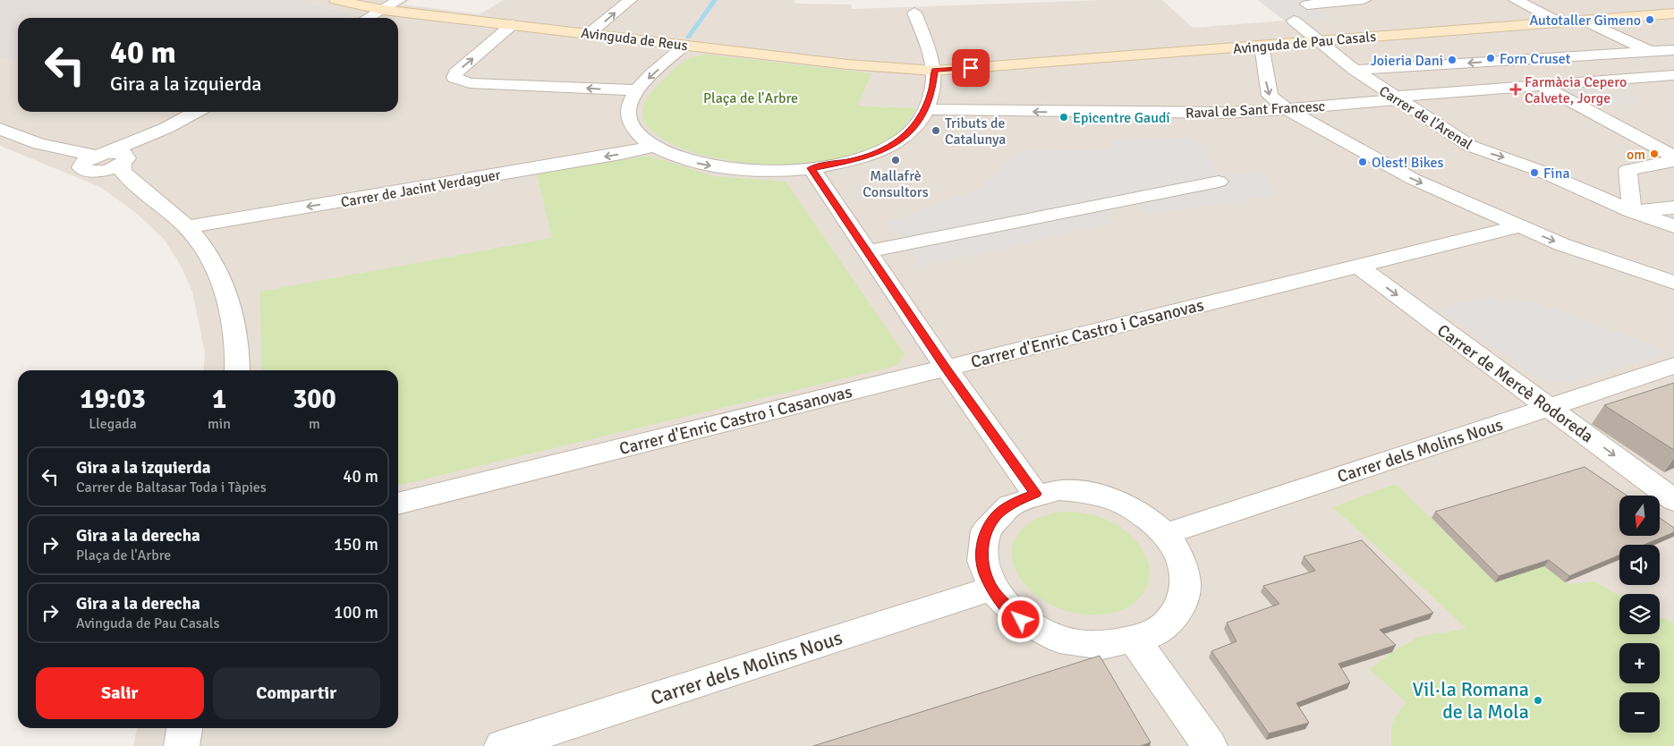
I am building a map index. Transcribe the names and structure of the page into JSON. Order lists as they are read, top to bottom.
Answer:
{
  "streets": {
    "street": [
      "Avinguda de Reus",
      "Avinguda de Pau Casals",
      "Raval de Sant Francesc",
      "Carrer de l'Arenal",
      "Carrer de Jacint Verdaguer",
      "Carrer d'Enric Castro i Casanovas",
      "Carrer de Mercè Rodoreda",
      "Carrer dels Molins Nous"
    ]
  },
  "crossings": [
    ["Avinguda de Reus", "Avinguda de Pau Casals"],
    ["Avinguda de Pau Casals", "Carrer de l'Arenal"],
    ["Raval de Sant Francesc", "Carrer de l'Arenal"],
    ["Carrer d'Enric Castro i Casanovas", "Carrer de Mercè Rodoreda"],
    ["Carrer de Mercè Rodoreda", "Carrer dels Molins Nous"]
  ],
  "one_way": ["Carrer de Jacint Verdaguer"],
  "parks": ["Plaça de l'Arbre"],
  "places": {
    "other": [
      "Autotaller Gimeno",
      "Forn Cruset",
      "Joieria Dani",
      "Epicentre Gaudí",
      "Tributs de Catalunya",
      "om",
      "Mallafrè Consultors",
      "Olest! Bikes",
      "Fina",
      "Vil·la Romana de la Mola"
    ],
    "health": ["Farmàcia Cepero Calvete, Jorge"]
  },
  "north": "bottom",
  "page": {
    "turn": ["40 m", "Gira a la izquierda"],
    "eta": [
      "19:03",
      "Llegada",
      "1",
      "min",
      "300",
      "m"
    ],
    "list": [
      {
        "name": "Gira a la izquierda",
        "note": "Carrer de Baltasar Toda i Tàpies",
        "value": "40 m"
      },
      {
        "name": "Gira a la derecha",
        "note": "Plaça de l'Arbre",
        "value": "150 m"
      },
      {
        "name": "Gira a la derecha",
        "note": "Avinguda de Pau Casals",
        "value": "100 m"
      }
    ],
    "map_buttons": ["+", "−"],
    "buttons": ["Salir", "Compartir"]
  }
}
